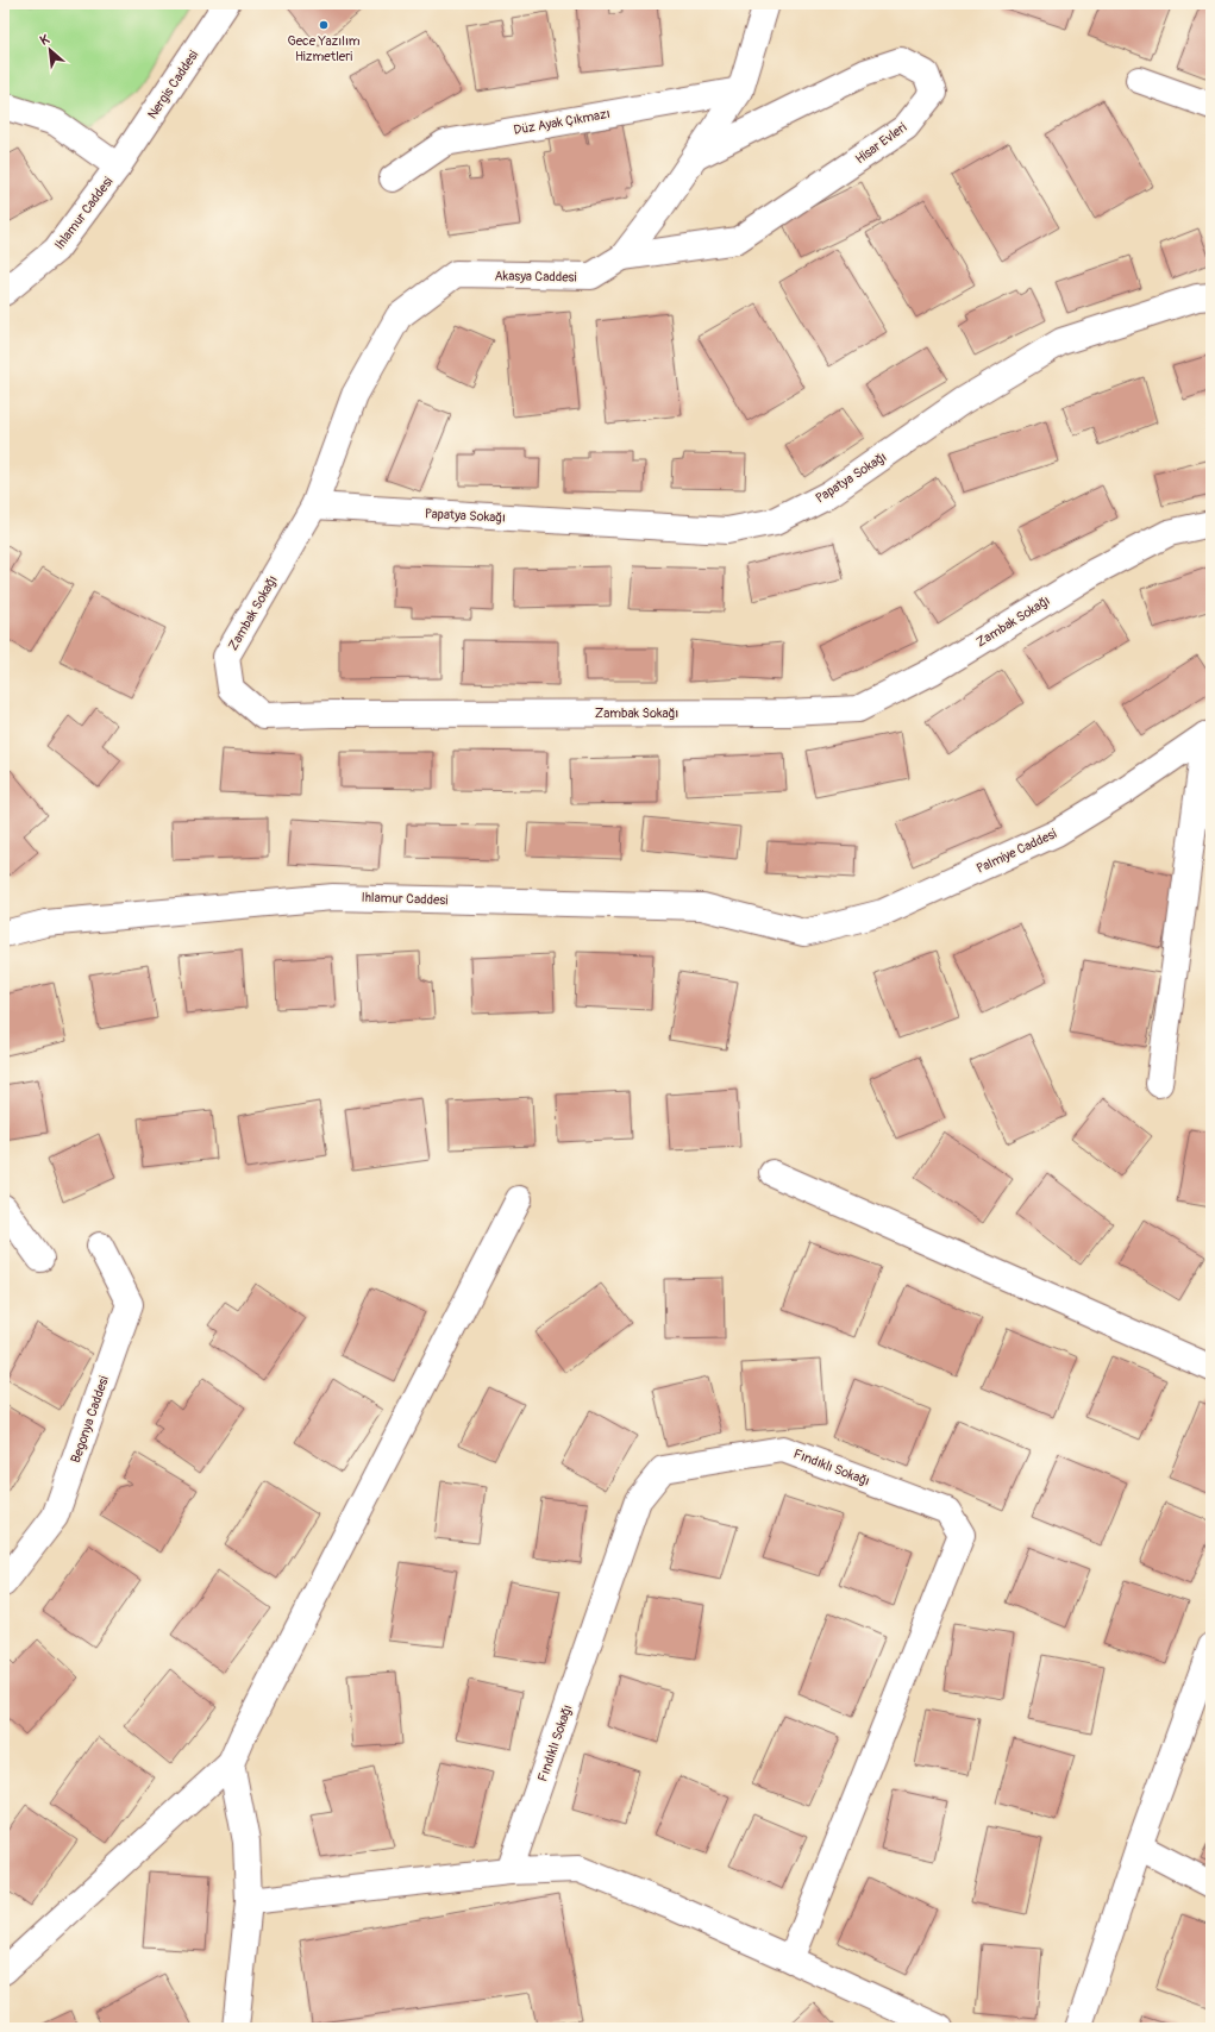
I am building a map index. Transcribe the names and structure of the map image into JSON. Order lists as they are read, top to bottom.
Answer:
{
  "streets": {
    "street": [
      "Nergis Caddesi",
      "Düz Ayak Çıkmazı",
      "Hisar Evleri",
      "Ihlamur Caddesi",
      "Akasya Caddesi",
      "Papatya Sokağı",
      "Zambak Sokağı",
      "Palmiye Caddesi",
      "Begonya Caddesi",
      "Fındıklı Sokağı"
    ]
  },
  "crossings": [
    ["Nergis Caddesi", "Ihlamur Caddesi"],
    ["Düz Ayak Çıkmazı", "Akasya Caddesi"],
    ["Hisar Evleri", "Akasya Caddesi"],
    ["Ihlamur Caddesi", "Palmiye Caddesi"],
    ["Akasya Caddesi", "Papatya Sokağı"],
    ["Akasya Caddesi", "Zambak Sokağı"],
    ["Papatya Sokağı", "Zambak Sokağı"]
  ],
  "places": ["Gece Yazılım Hizmetleri"],
  "north": "top left"
}
